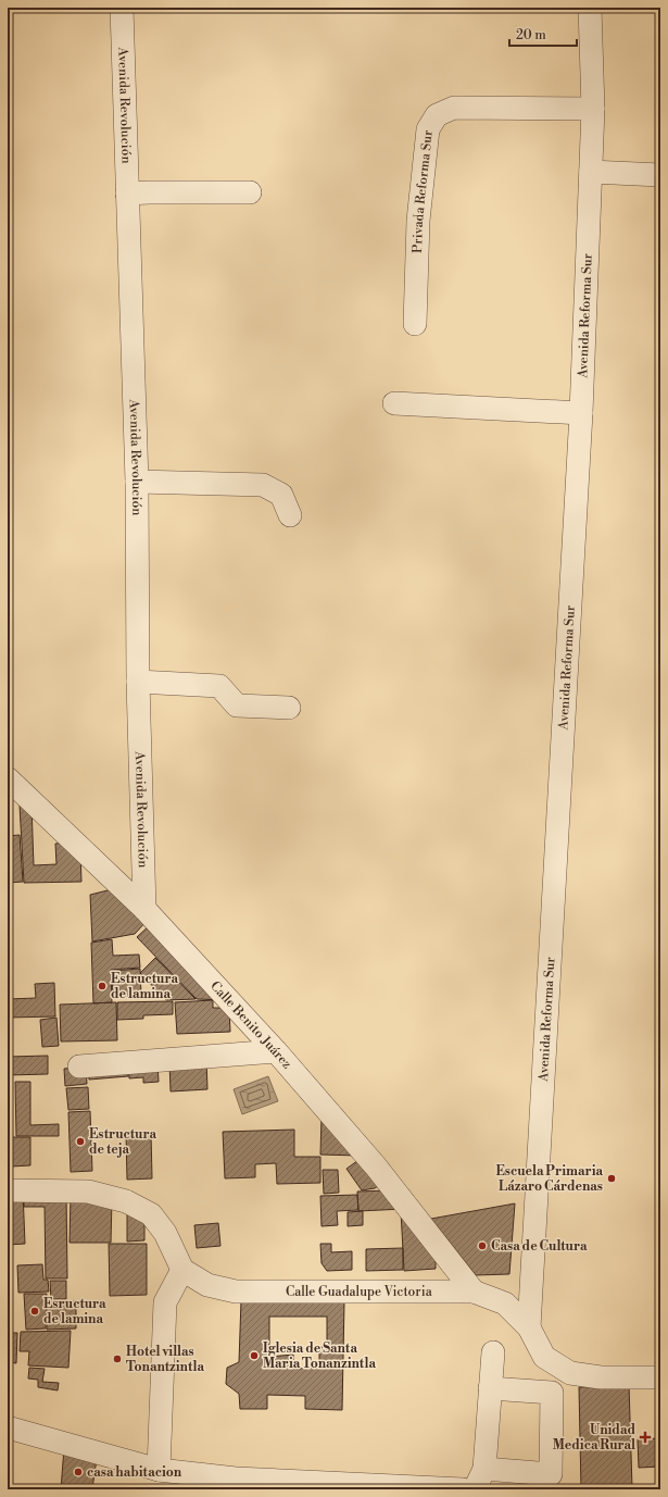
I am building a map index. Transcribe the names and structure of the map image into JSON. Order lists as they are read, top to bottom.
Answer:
{
  "streets": {
    "street": [
      "Avenida Revolución",
      "Privada Reforma Sur",
      "Avenida Reforma Sur",
      "Calle Benito Juárez",
      "Calle Guadalupe Victoria"
    ]
  },
  "crossings": [
    ["Avenida Revolución", "Calle Benito Juárez"],
    ["Privada Reforma Sur", "Avenida Reforma Sur"],
    ["Avenida Reforma Sur", "Calle Guadalupe Victoria"],
    ["Calle Benito Juárez", "Calle Guadalupe Victoria"]
  ],
  "places": {
    "other": [
      "Estructura de lamina",
      "Estructura de teja",
      "Escuela Primaria Lázaro Cárdenas",
      "Casa de Cultura",
      "Esructura de lamina",
      "Iglesia de Santa Maria Tonanzintla",
      "Hotel villas Tonantzintla",
      "casa habitacion"
    ],
    "health": ["Unidad Medica Rural"]
  },
  "scale_bar": "20 m"
}
